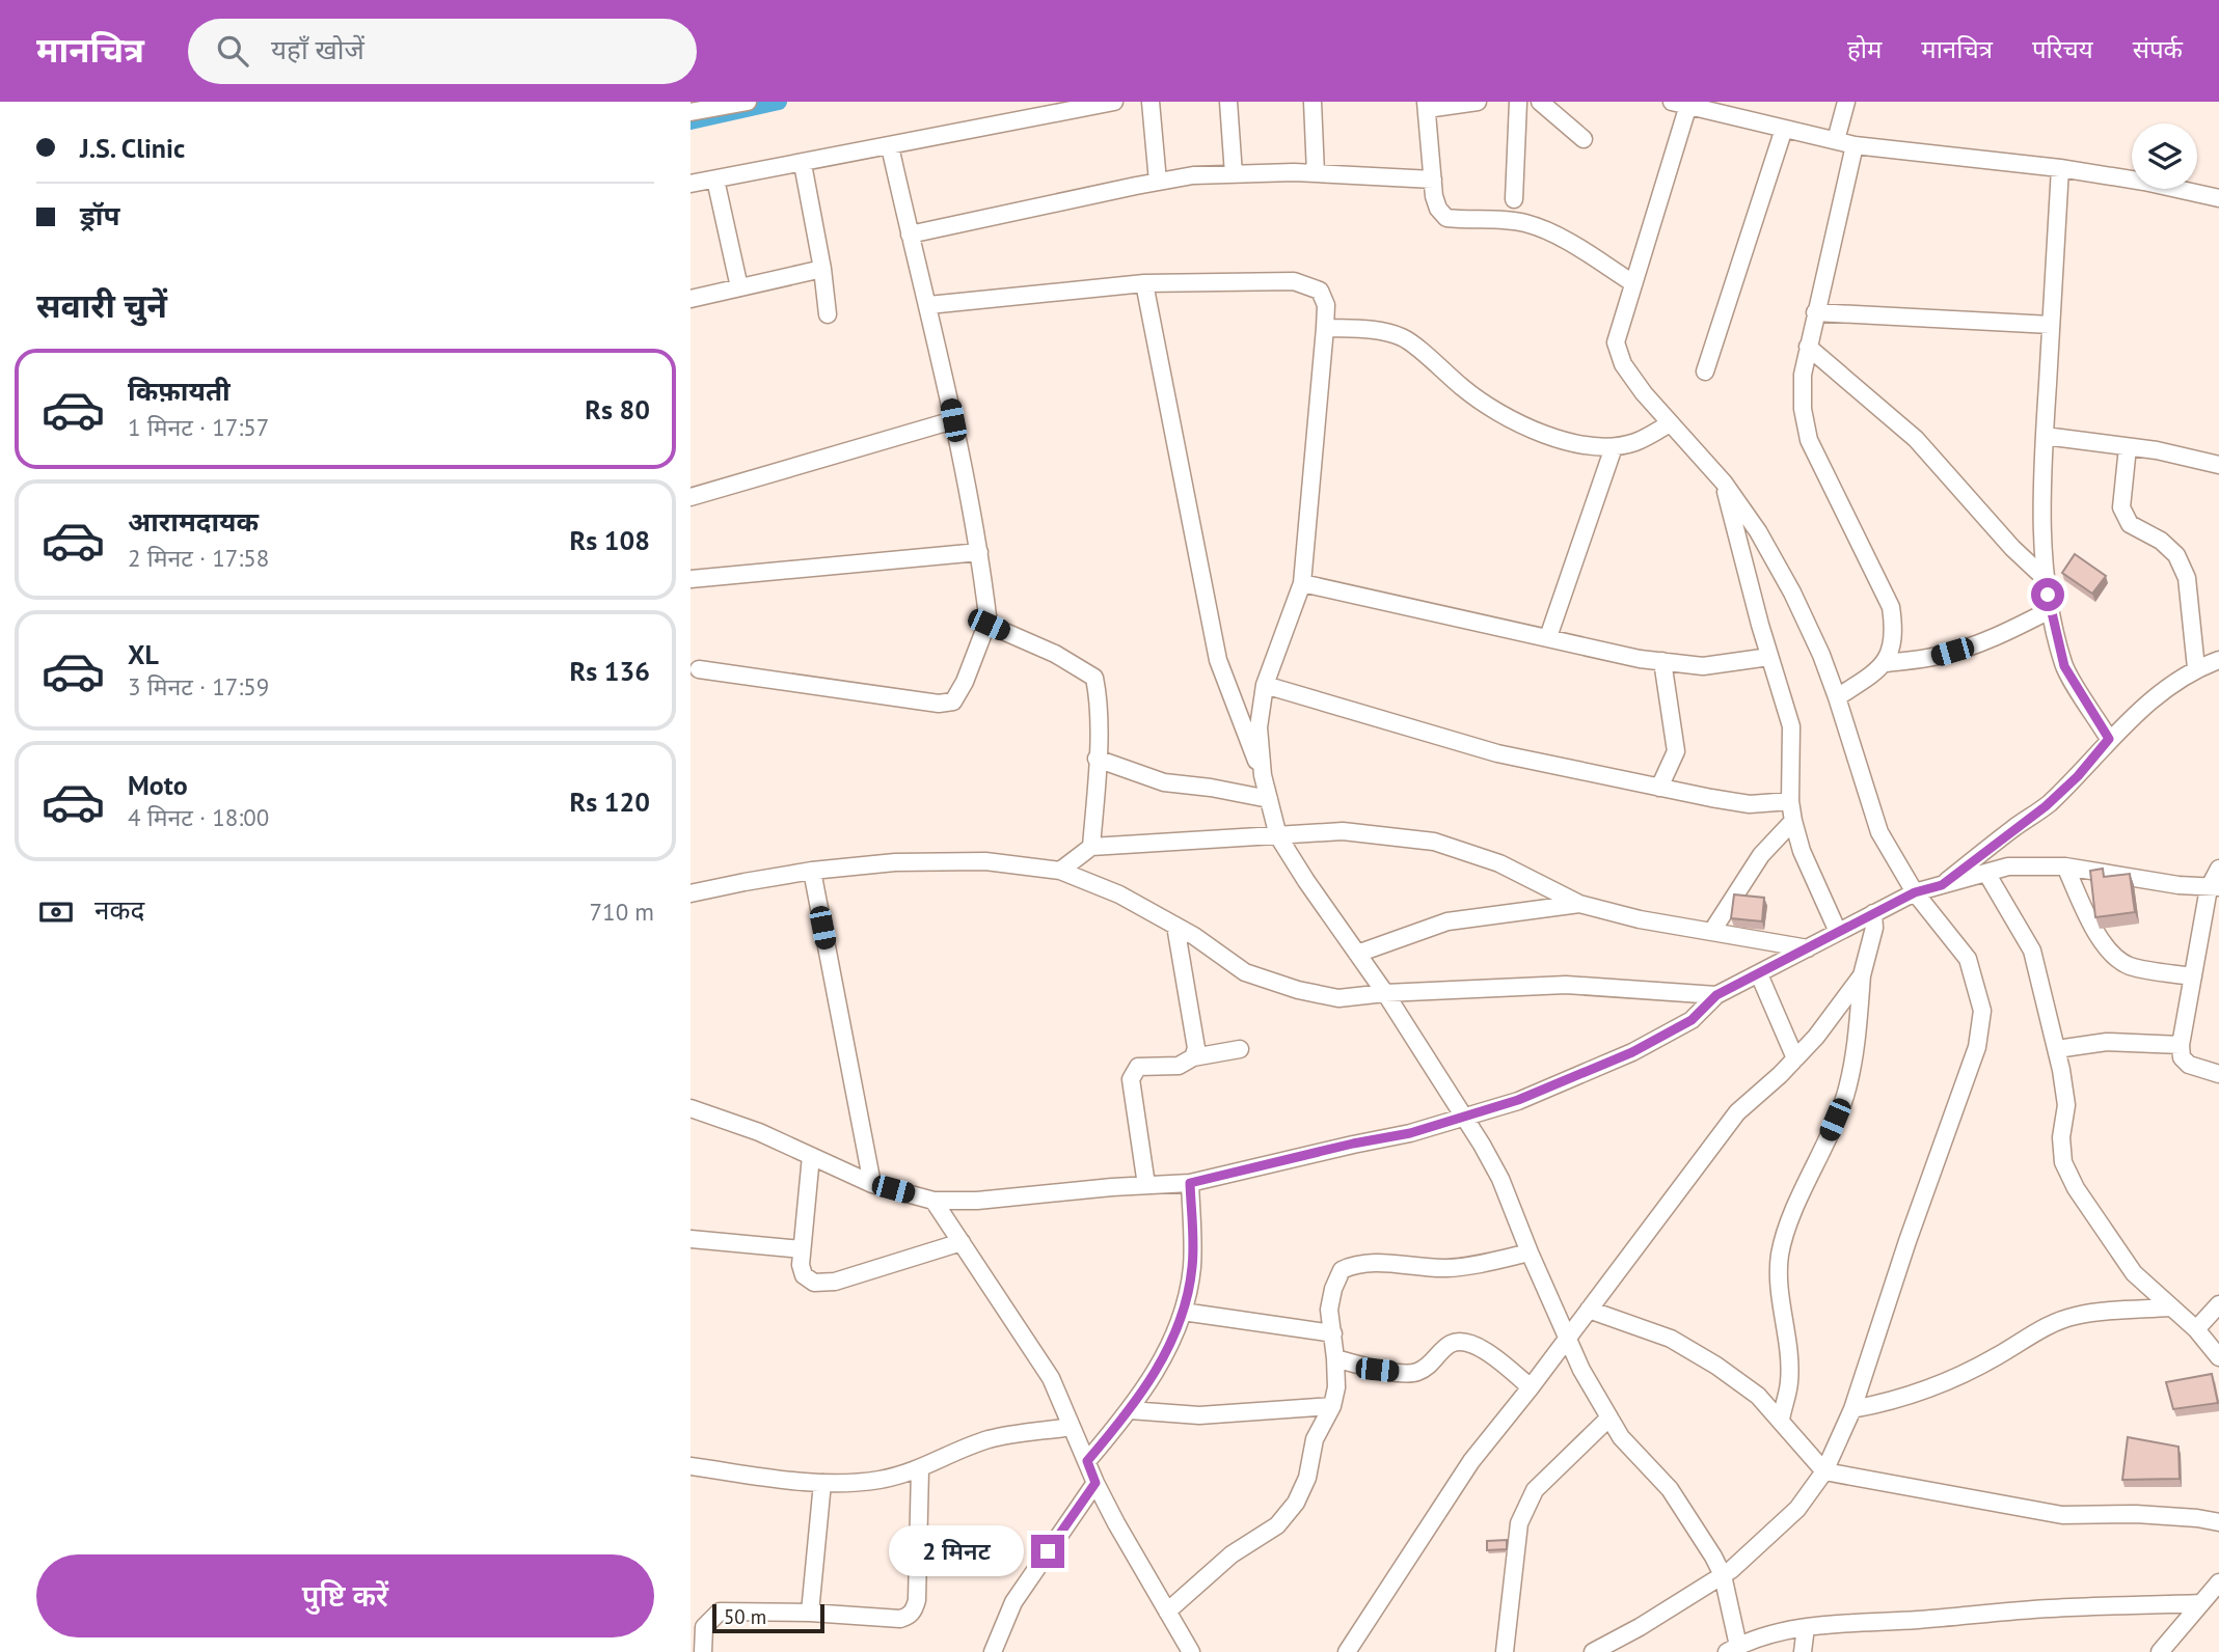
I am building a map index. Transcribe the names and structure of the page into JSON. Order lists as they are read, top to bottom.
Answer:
{
  "scale_bar": "50 m",
  "page": {
    "header": "मानचित्र",
    "search": "यहाँ खोजें",
    "nav": [
      "होम",
      "मानचित्र",
      "परिचय",
      "संपर्क"
    ],
    "banner": ["J.S. Clinic", "ड्रॉप"],
    "heading": "सवारी चुनें",
    "list": [
      {
        "name": "किफ़ायती",
        "note": "1 मिनट · 17:57",
        "value": "Rs 80"
      },
      {
        "name": "आरामदायक",
        "note": "2 मिनट · 17:58",
        "value": "Rs 108"
      },
      {
        "name": "XL",
        "note": "3 मिनट · 17:59",
        "value": "Rs 136"
      },
      {
        "name": "Moto",
        "note": "4 मिनट · 18:00",
        "value": "Rs 120"
      }
    ],
    "pay": ["नकद", "710 m"],
    "bubble": "2 मिनट",
    "buttons": "पुष्टि करें",
    "scale": "50 m"
  }
}
